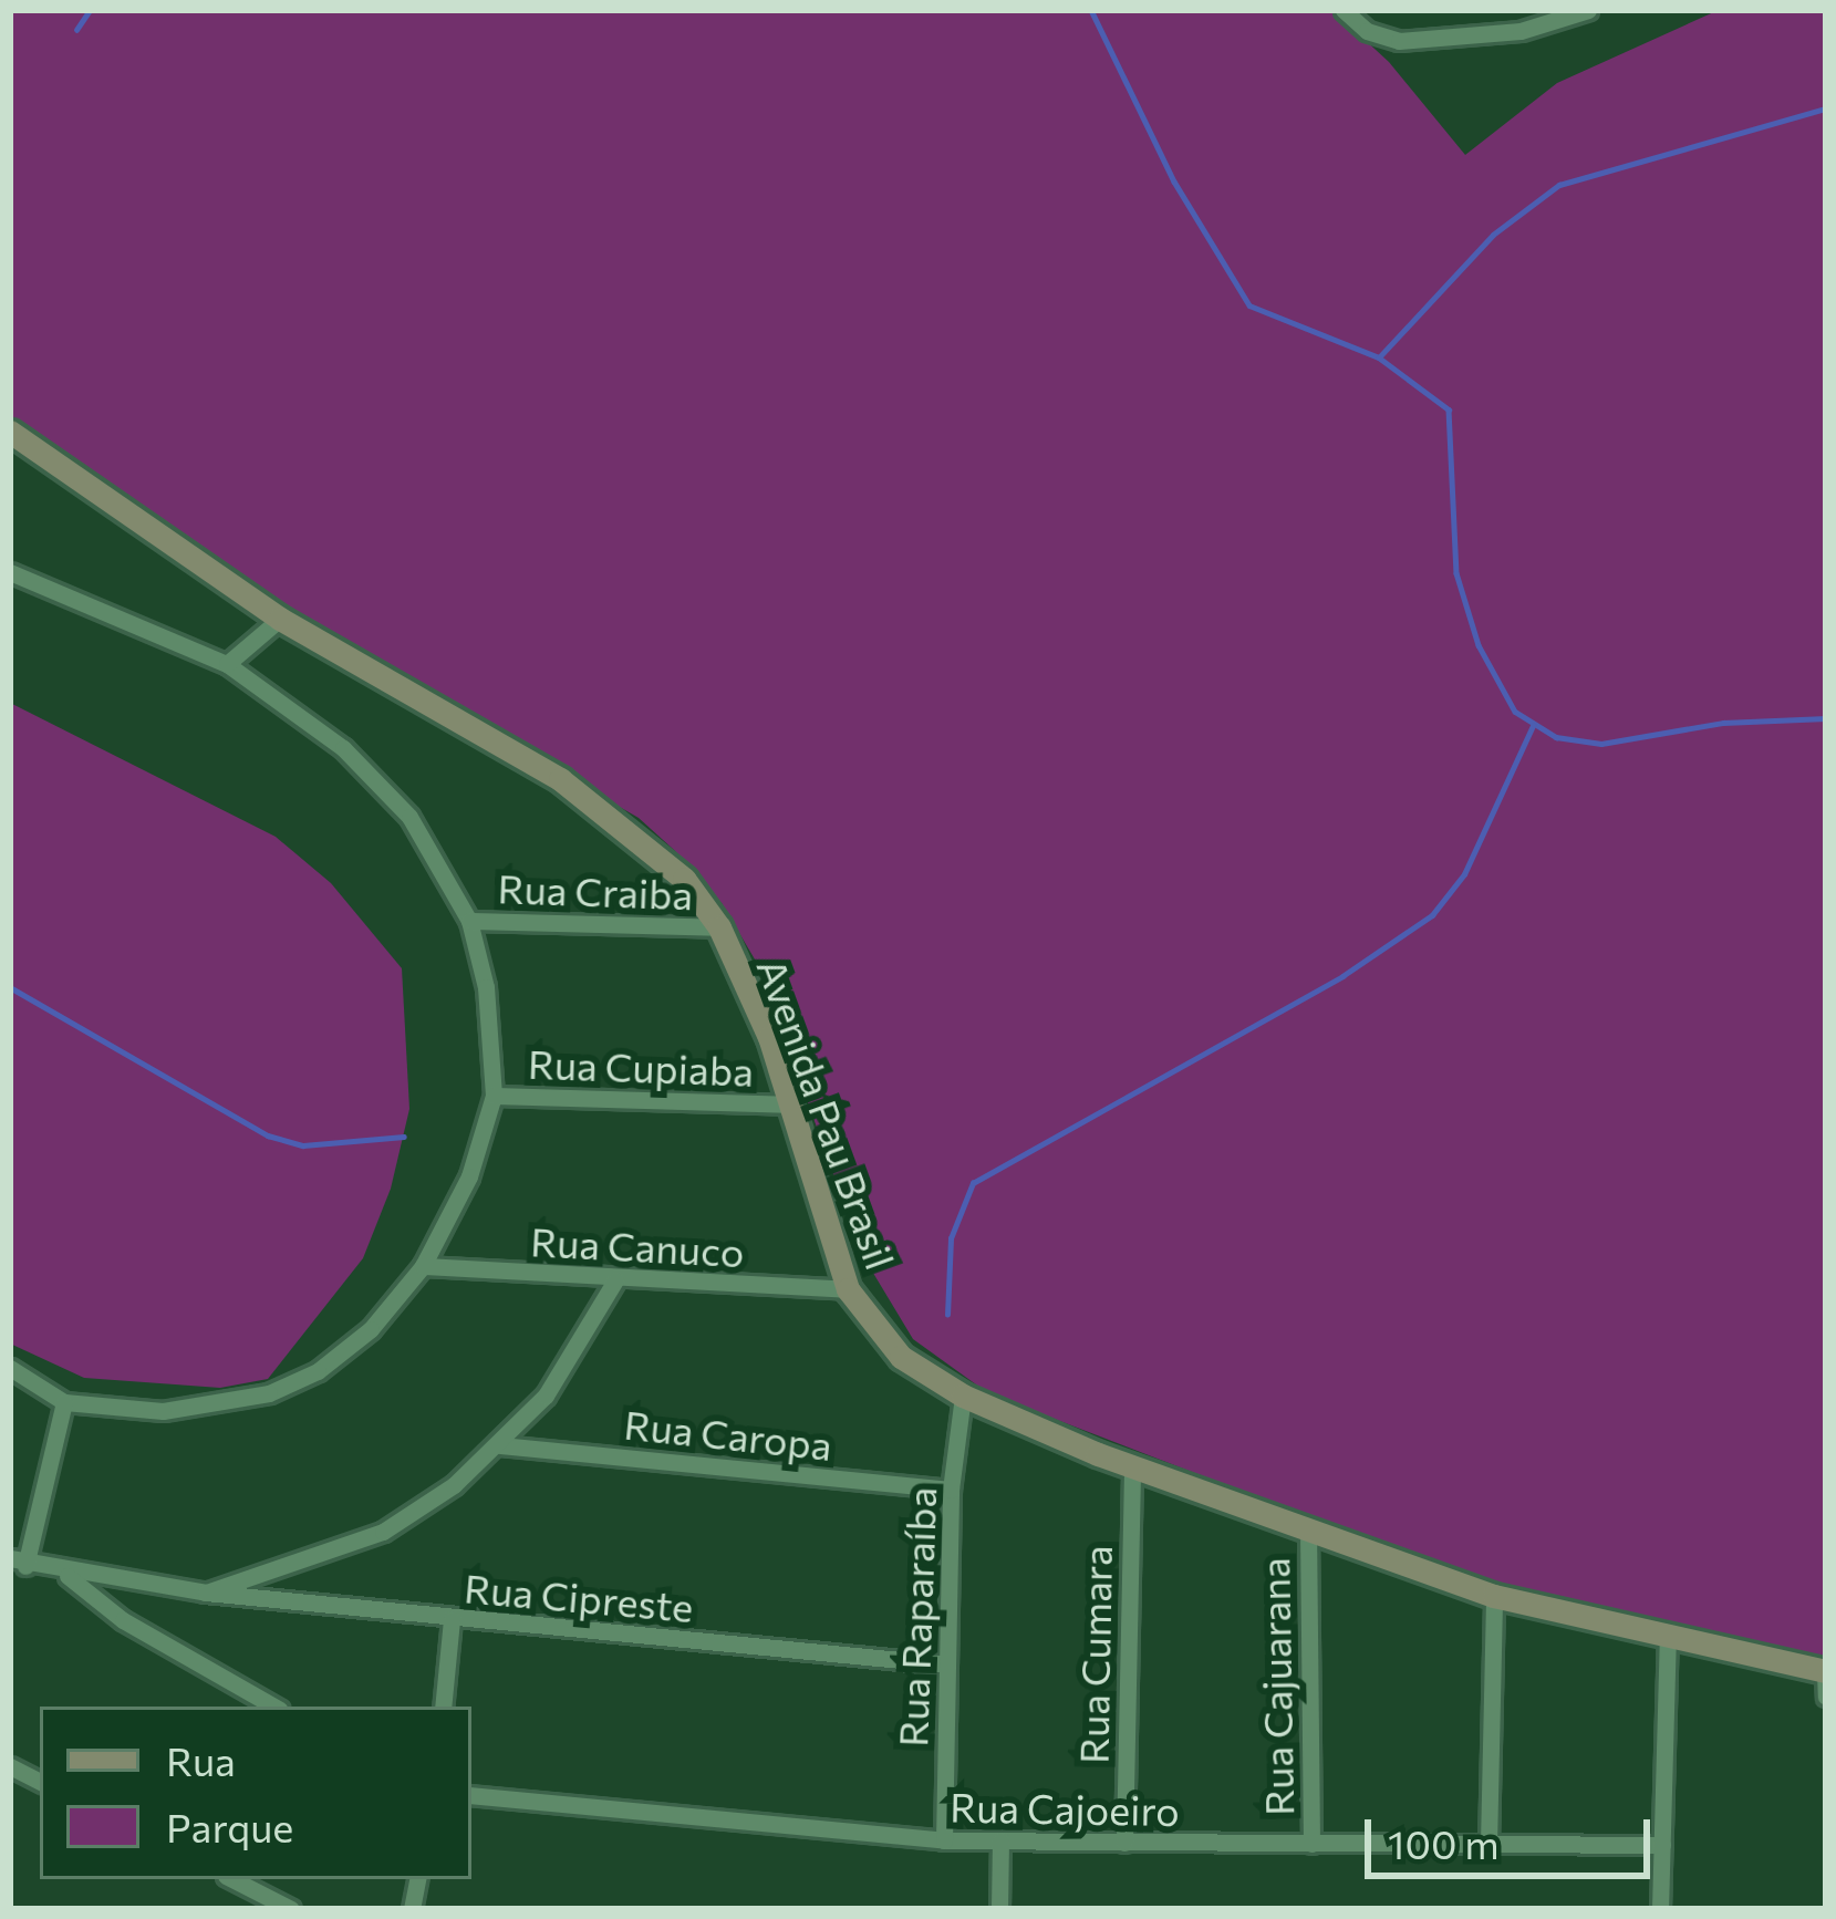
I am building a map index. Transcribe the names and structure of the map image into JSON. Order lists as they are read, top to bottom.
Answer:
{
  "streets": {
    "main road": ["Avenida Pau Brasil"],
    "street": [
      "Rua Craiba",
      "Rua Cupiaba",
      "Rua Canuco",
      "Rua Caropa",
      "Rua Cipreste",
      "Rua Raparaíba",
      "Rua Cumara",
      "Rua Cajuarana",
      "Rua Cajoeiro"
    ]
  },
  "crossings": [
    ["Rua Craiba", "Avenida Pau Brasil"],
    ["Rua Cupiaba", "Avenida Pau Brasil"],
    ["Avenida Pau Brasil", "Rua Canuco"],
    ["Avenida Pau Brasil", "Rua Raparaíba"],
    ["Avenida Pau Brasil", "Rua Cumara"],
    ["Avenida Pau Brasil", "Rua Cajuarana"],
    ["Rua Caropa", "Rua Raparaíba"],
    ["Rua Cipreste", "Rua Raparaíba"],
    ["Rua Raparaíba", "Rua Cajoeiro"],
    ["Rua Cumara", "Rua Cajoeiro"],
    ["Rua Cajuarana", "Rua Cajoeiro"]
  ],
  "legend": ["Rua", "Parque"],
  "scale_bar": "100 m"
}
